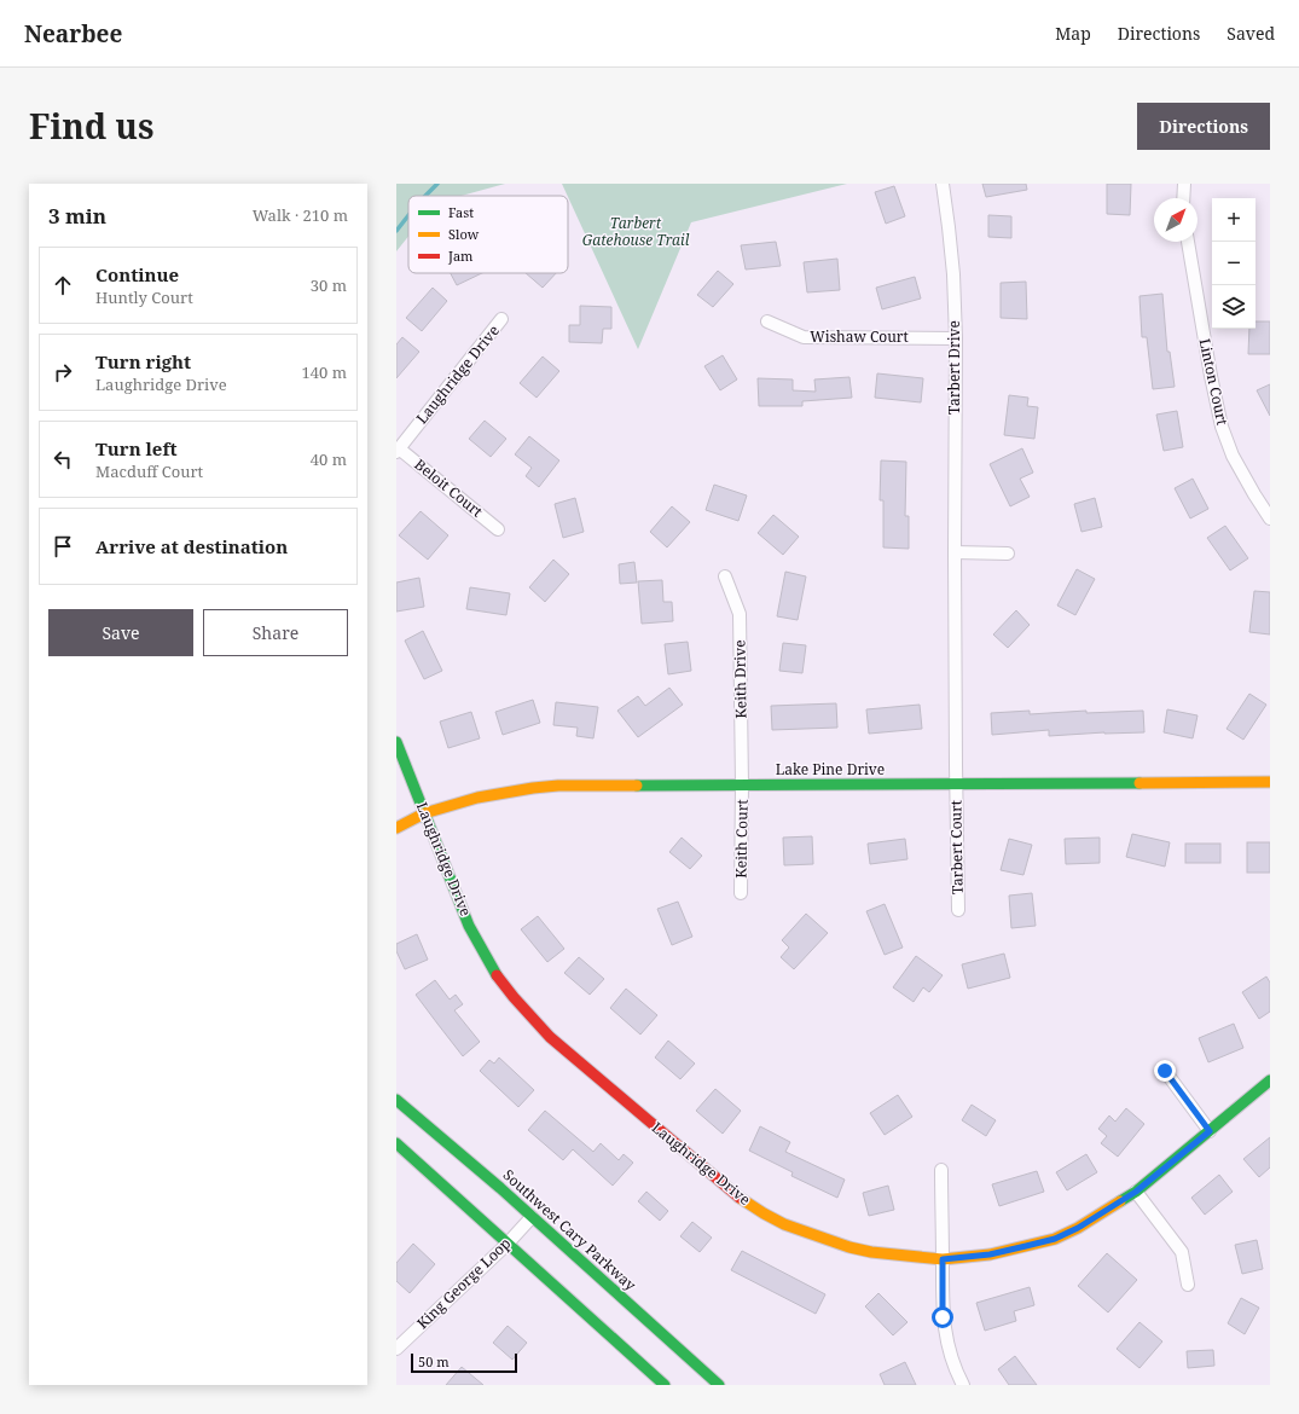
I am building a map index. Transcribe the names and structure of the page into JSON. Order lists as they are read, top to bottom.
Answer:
{
  "streets": {
    "street": [
      "Wishaw Court",
      "Tarbert Drive",
      "Laughridge Drive",
      "Linton Court",
      "Beloit Court",
      "Keith Drive",
      "Lake Pine Drive",
      "Keith Court",
      "Tarbert Court",
      "Southwest Cary Parkway",
      "King George Loop"
    ]
  },
  "crossings": [
    ["Wishaw Court", "Tarbert Drive"],
    ["Tarbert Drive", "Lake Pine Drive"],
    ["Tarbert Drive", "Tarbert Court"],
    ["Laughridge Drive", "Beloit Court"],
    ["Laughridge Drive", "Lake Pine Drive"],
    ["Keith Drive", "Lake Pine Drive"],
    ["Keith Drive", "Keith Court"],
    ["Lake Pine Drive", "Keith Court"],
    ["Lake Pine Drive", "Tarbert Court"],
    ["Southwest Cary Parkway", "King George Loop"]
  ],
  "parks": ["Tarbert Gatehouse Trail"],
  "legend": ["Fast", "Slow", "Jam"],
  "scale_bar": "50 m",
  "north": "top right",
  "page": {
    "header": "Nearbee",
    "nav": ["Map", "Directions", "Saved"],
    "title": "Find us",
    "buttons": [
      "Directions",
      ["Save", "Share"]
    ],
    "heading": ["3 min", "Walk · 210 m"],
    "map_buttons": ["+", "−"],
    "list": [
      ["Continue", "Huntly Court", "30 m"],
      ["Turn right", "Laughridge Drive", "140 m"],
      ["Turn left", "Macduff Court", "40 m"],
      "Arrive at destination"
    ],
    "scale": "50 m"
  }
}
